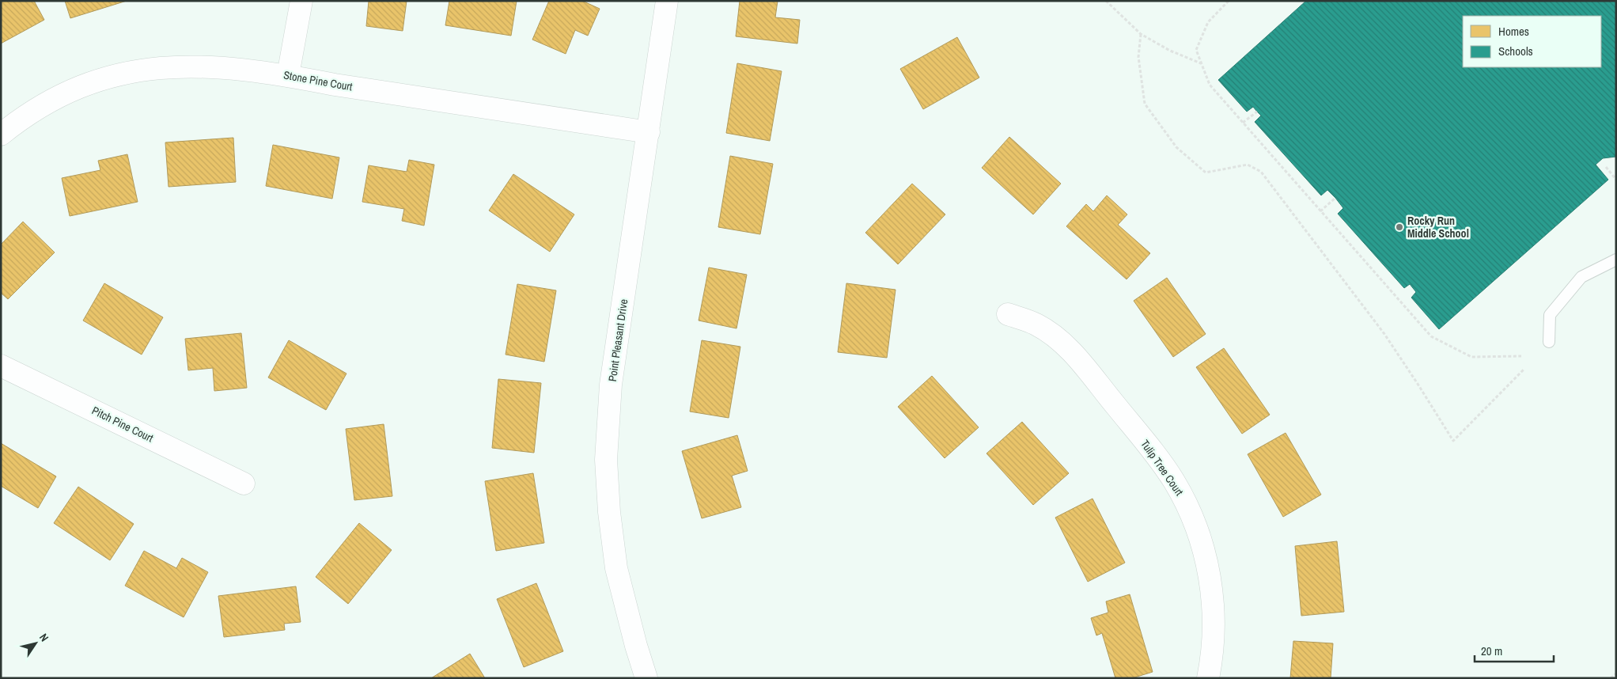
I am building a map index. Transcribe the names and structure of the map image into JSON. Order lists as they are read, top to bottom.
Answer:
{
  "streets": {
    "street": [
      "Stone Pine Court",
      "Point Pleasant Drive",
      "Pitch Pine Court",
      "Tulip Tree Court"
    ]
  },
  "crossings": [
    ["Stone Pine Court", "Point Pleasant Drive"]
  ],
  "places": ["Rocky Run Middle School"],
  "legend": ["Homes", "Schools"],
  "scale_bar": "20 m",
  "north": "top right"
}
